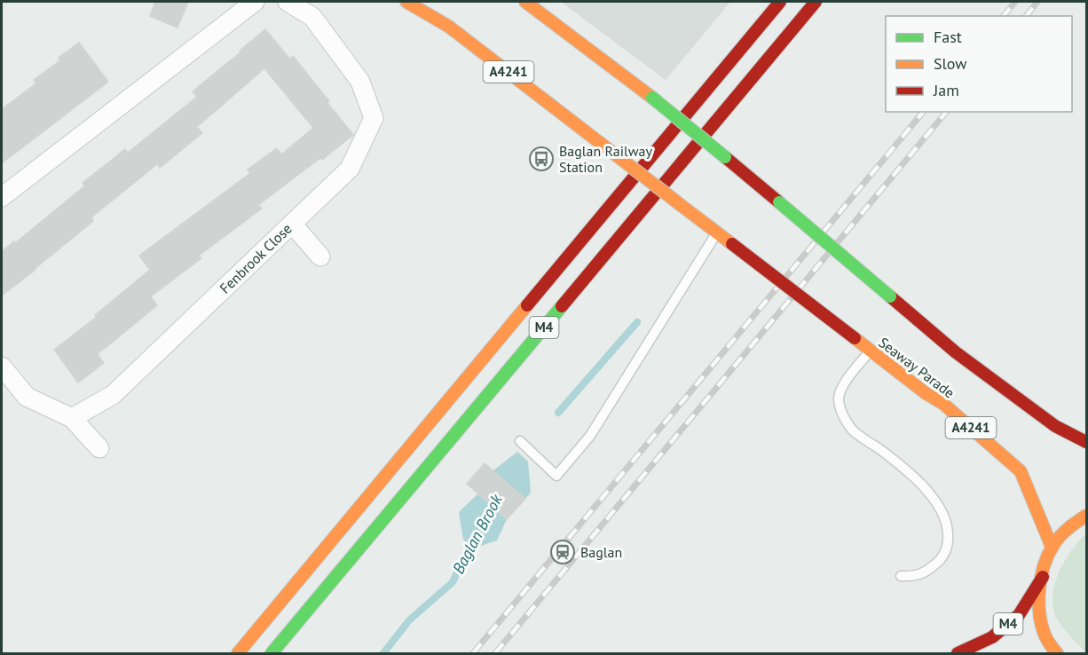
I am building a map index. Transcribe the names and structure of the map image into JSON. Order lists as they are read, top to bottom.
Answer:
{
  "streets": {
    "main road": ["A4241", "M4", "Seaway Parade"],
    "street": ["Fenbrook Close"]
  },
  "crossings": [
    ["A4241", "Seaway Parade"]
  ],
  "water": ["Baglan Brook"],
  "places": {
    "bus stop": ["Baglan Railway Station"],
    "station": ["Baglan"]
  },
  "legend": ["Fast", "Slow", "Jam"]
}
